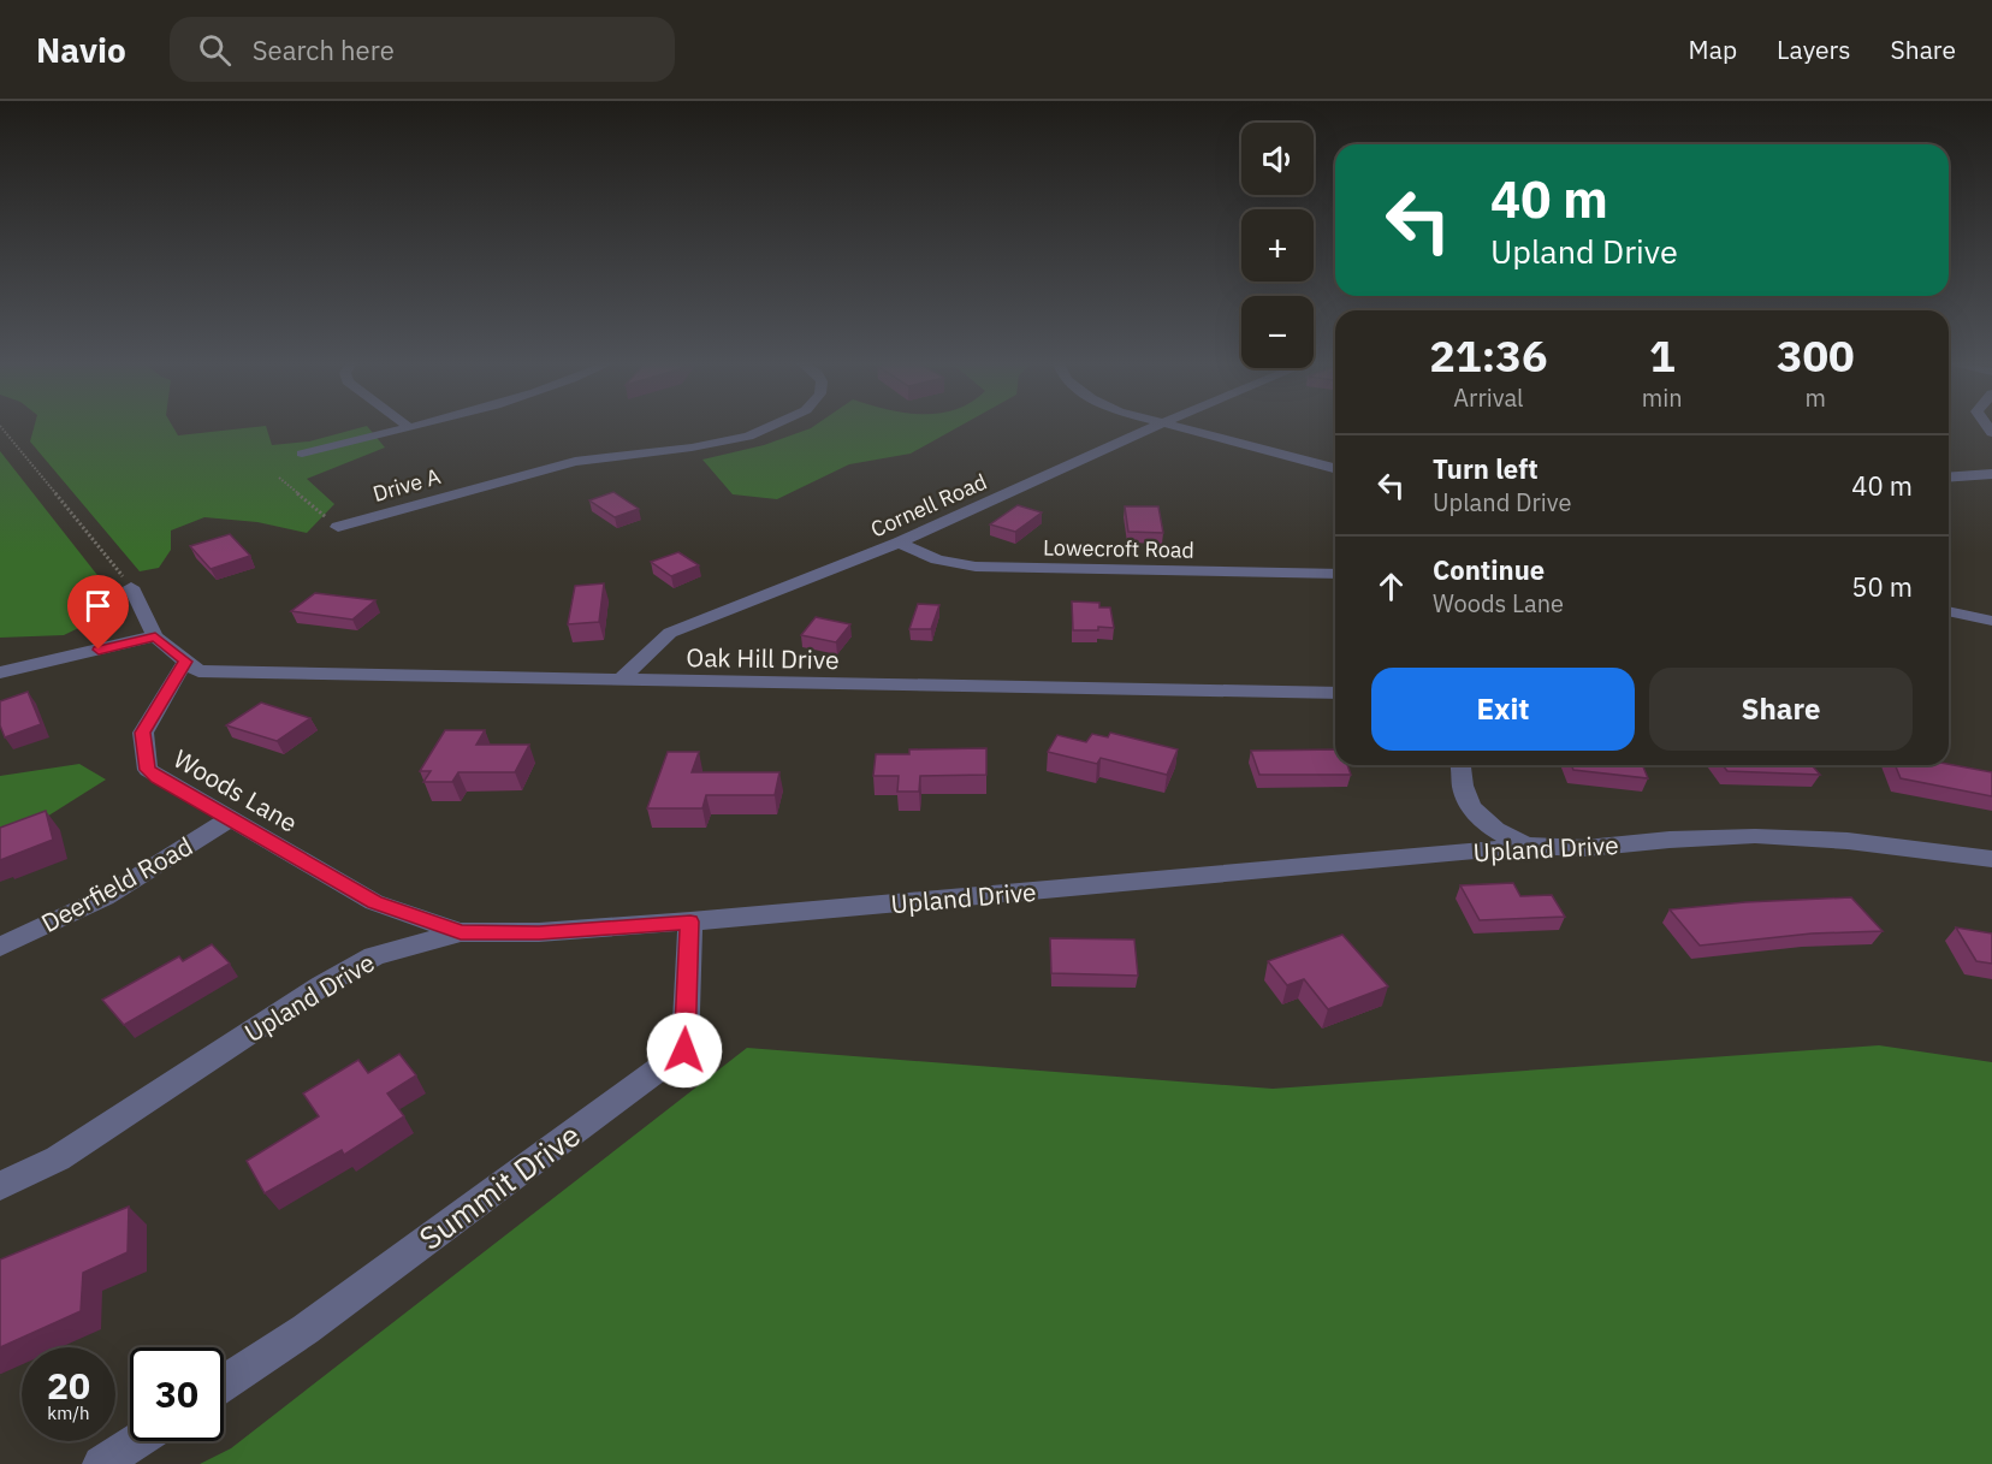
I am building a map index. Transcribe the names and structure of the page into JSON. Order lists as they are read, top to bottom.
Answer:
{
  "streets": {
    "street": [
      "Drive A",
      "Cornell Road",
      "Lowecroft Road",
      "Oak Hill Drive",
      "Woods Lane",
      "Upland Drive",
      "Deerfield Road",
      "Summit Drive"
    ]
  },
  "crossings": [
    ["Cornell Road", "Lowecroft Road"],
    ["Cornell Road", "Oak Hill Drive"],
    ["Oak Hill Drive", "Woods Lane"],
    ["Woods Lane", "Upland Drive"],
    ["Woods Lane", "Deerfield Road"],
    ["Upland Drive", "Summit Drive"]
  ],
  "page": {
    "header": "Navio",
    "search": "Search here",
    "nav": ["Map", "Layers", "Share"],
    "map_buttons": ["+", "−"],
    "turn": ["40 m", "Upland Drive"],
    "eta": [
      "21:36",
      "Arrival",
      "1",
      "min",
      "300",
      "m"
    ],
    "list": [
      {
        "name": "Turn left",
        "note": "Upland Drive",
        "value": "40 m"
      },
      {
        "name": "Continue",
        "note": "Woods Lane",
        "value": "50 m"
      }
    ],
    "buttons": ["Exit", "Share"],
    "speed": "20 km/h",
    "limit": "30"
  }
}
